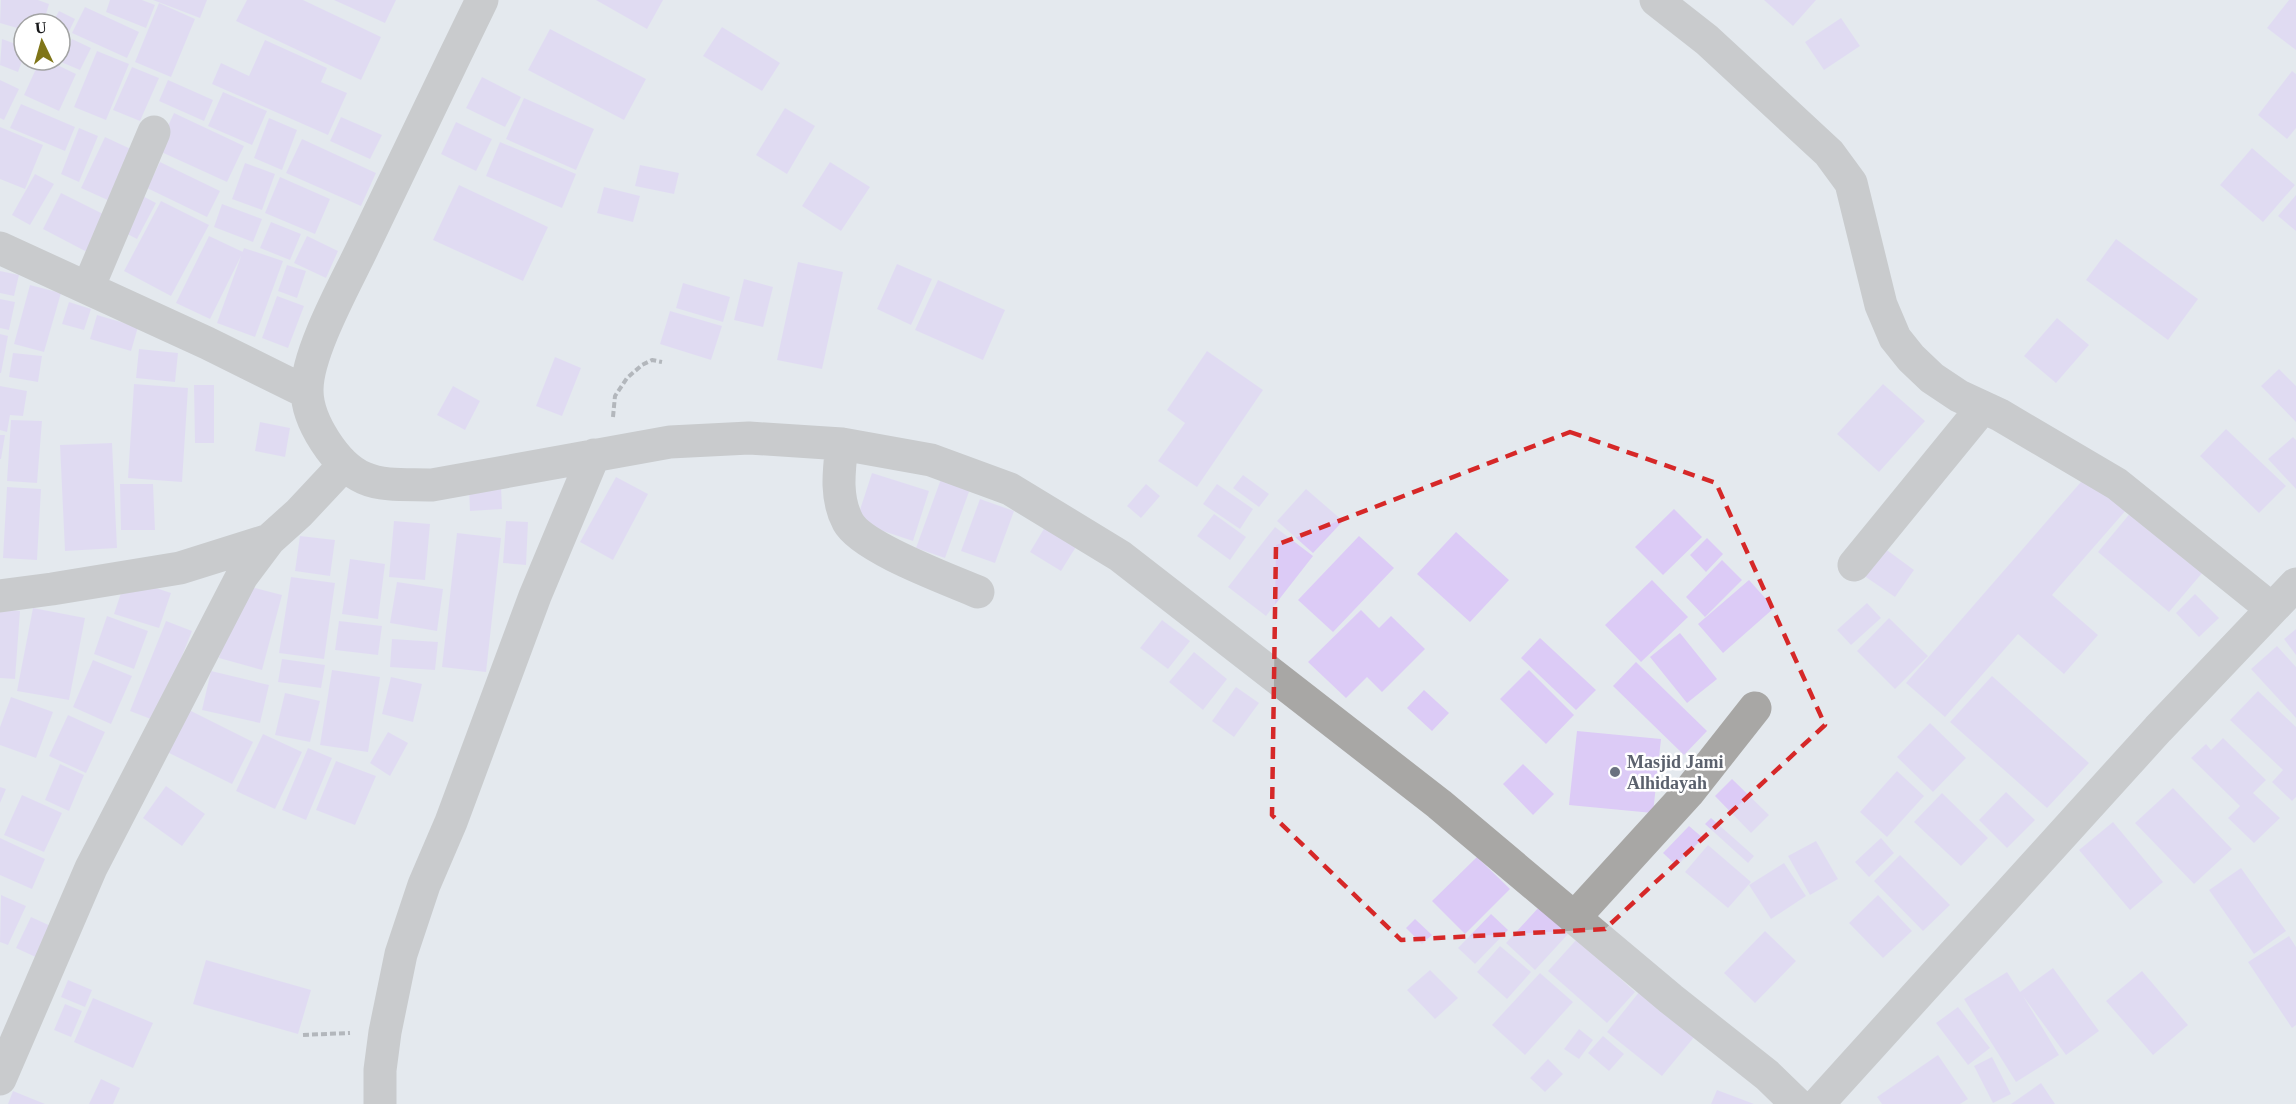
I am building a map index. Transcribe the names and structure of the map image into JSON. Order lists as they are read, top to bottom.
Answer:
{
  "places": ["Masjid Jami Alhidayah"],
  "north": "top"
}
